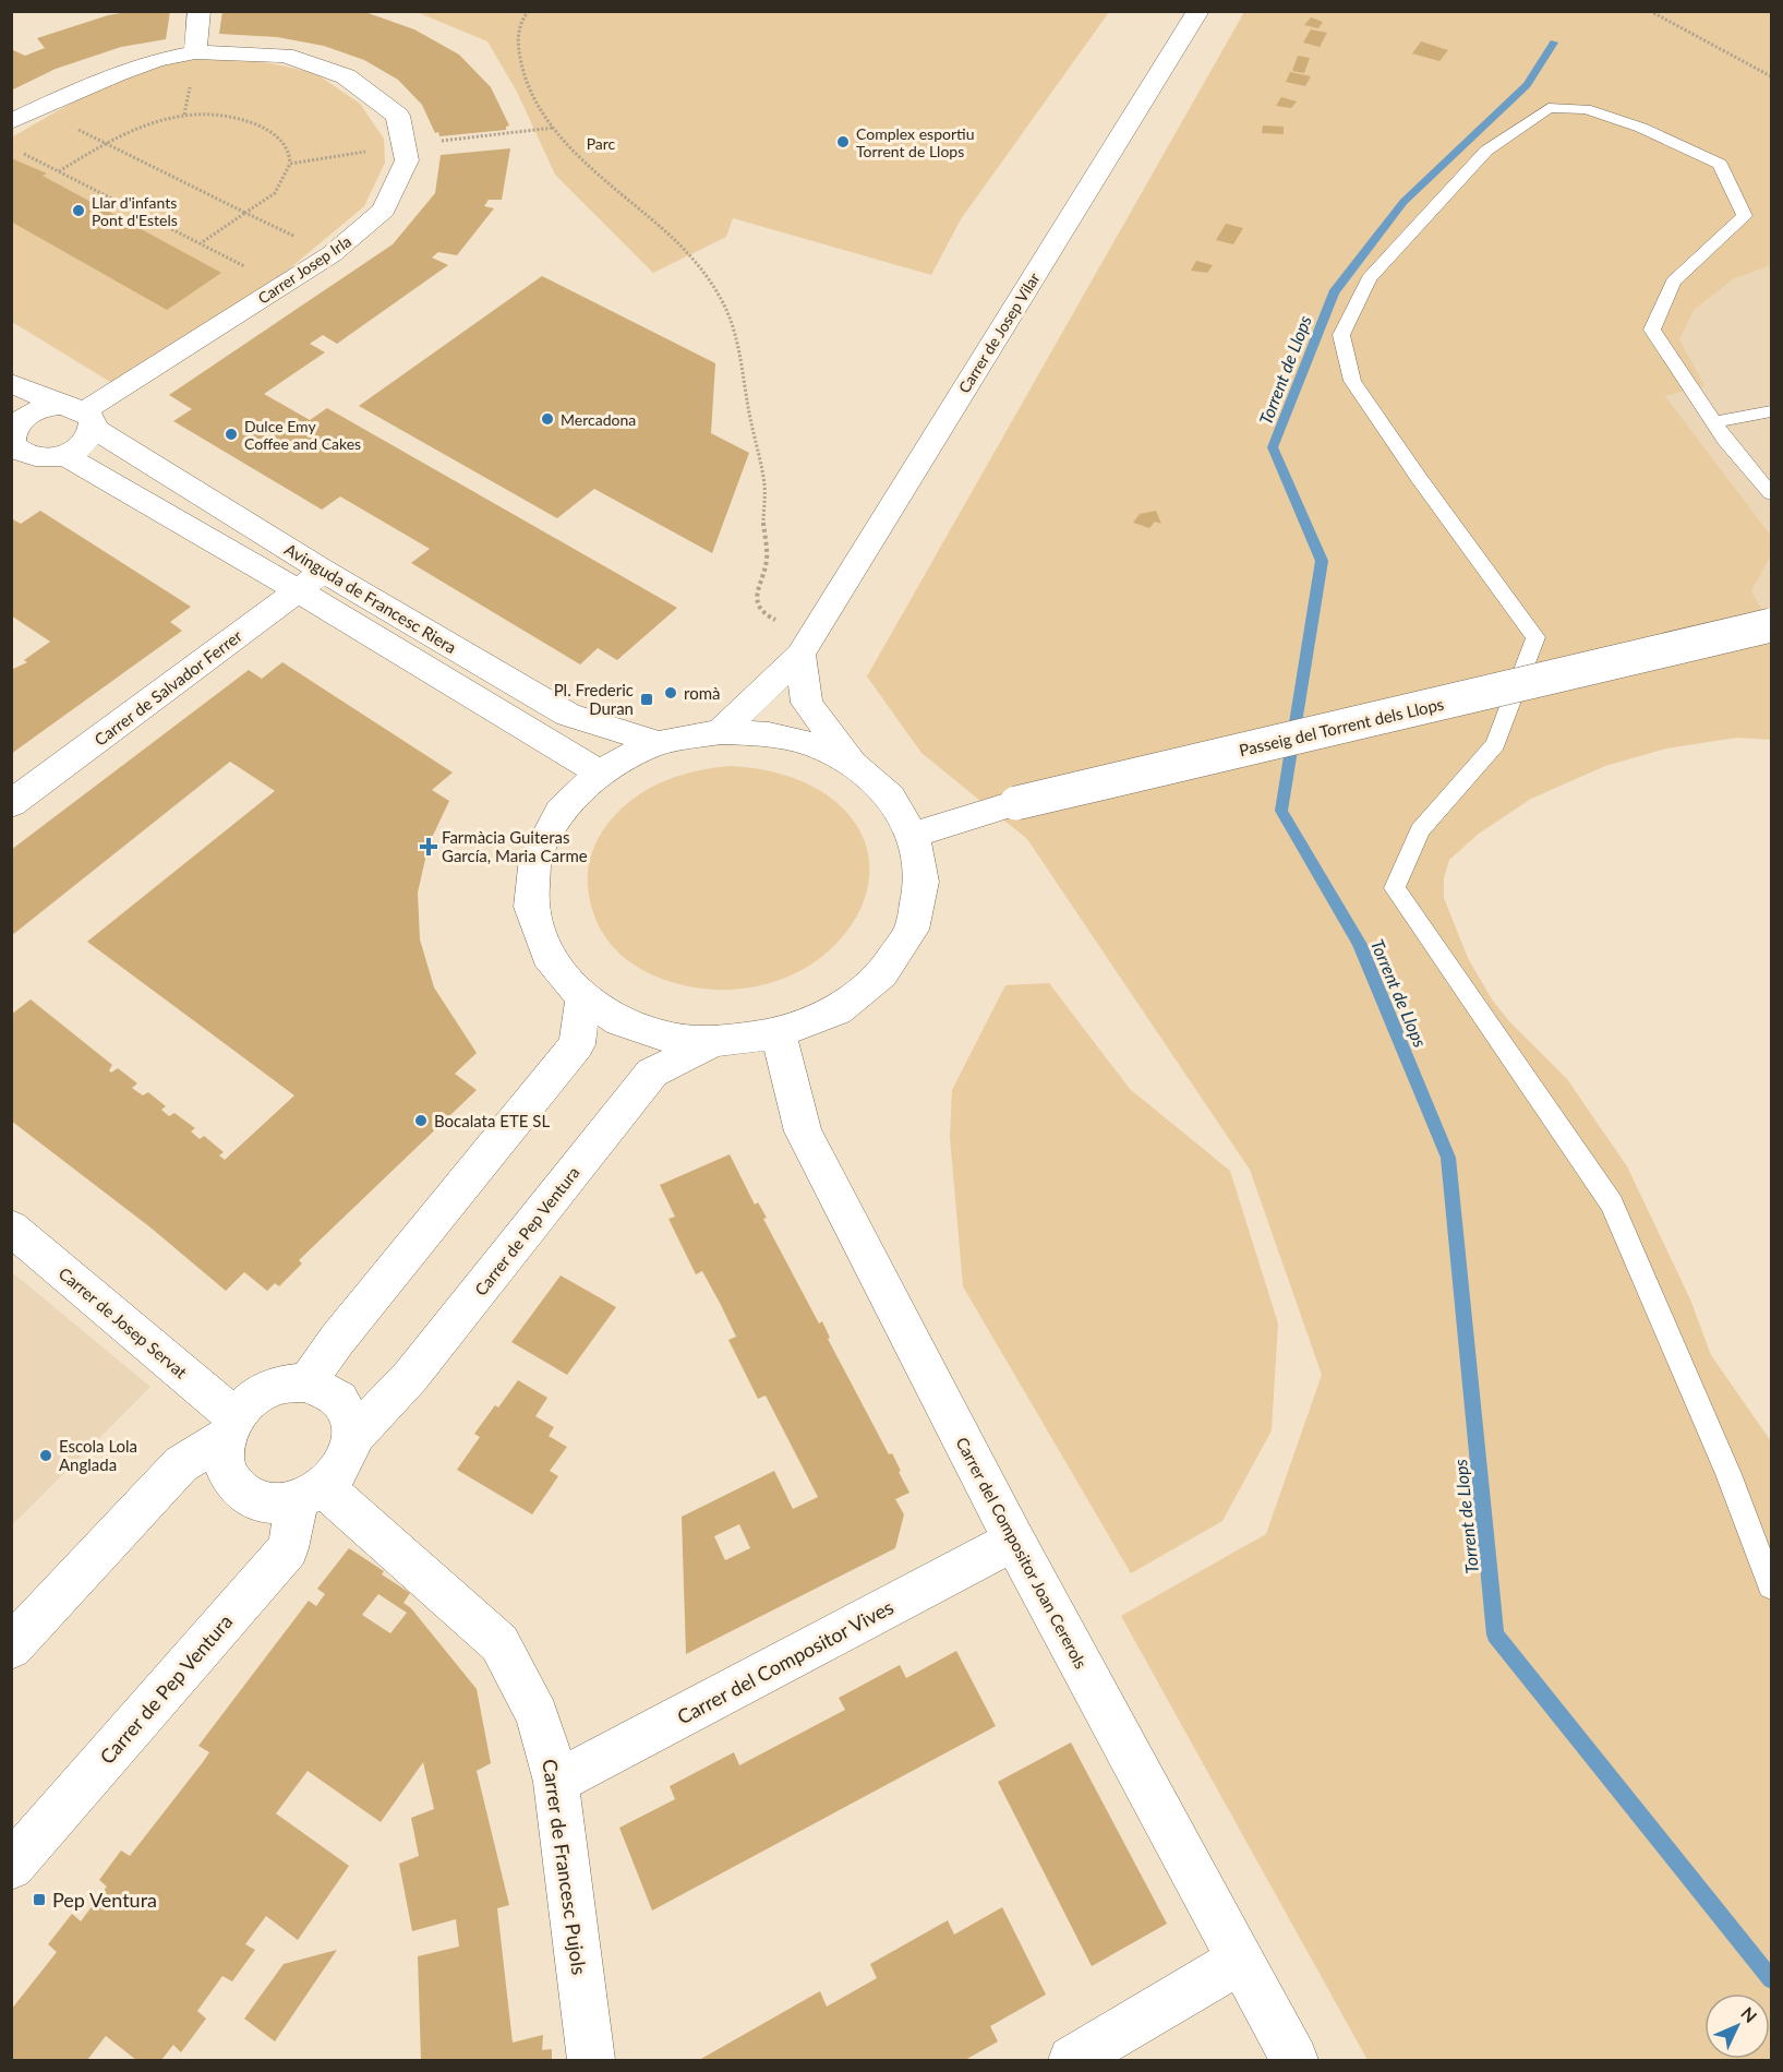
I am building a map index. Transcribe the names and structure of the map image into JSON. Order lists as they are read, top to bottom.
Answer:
{
  "streets": {
    "street": [
      "Carrer Josep Irla",
      "Carrer de Josep Vilar",
      "Avinguda de Francesc Riera",
      "Carrer de Salvador Ferrer",
      "Passeig del Torrent dels Llops",
      "Carrer de Pep Ventura",
      "Carrer de Josep Servat",
      "Carrer del Compositor Joan Cererols",
      "Carrer del Compositor Vives",
      "Carrer de Francesc Pujols"
    ]
  },
  "crossings": [
    ["Carrer Josep Irla", "Avinguda de Francesc Riera"],
    ["Avinguda de Francesc Riera", "Carrer de Salvador Ferrer"],
    ["Carrer de Pep Ventura", "Carrer de Josep Servat"],
    ["Carrer de Pep Ventura", "Carrer de Francesc Pujols"],
    ["Carrer de Josep Servat", "Carrer de Francesc Pujols"],
    ["Carrer del Compositor Joan Cererols", "Carrer del Compositor Vives"],
    ["Carrer del Compositor Vives", "Carrer de Francesc Pujols"]
  ],
  "water": ["Torrent de Llops"],
  "parks": ["Parc"],
  "places": {
    "other": [
      "Complex esportiu Torrent de Llops",
      "Llar d'infants Pont d'Estels",
      "Mercadona",
      "Dulce Emy Coffee and Cakes",
      "romà",
      "Bocalata ETE SL",
      "Escola Lola Anglada"
    ],
    "transit": ["Pl. Frederic Duran", "Pep Ventura"],
    "health": ["Farmàcia Guiteras García, Maria Carme"]
  },
  "north": "top right"
}
